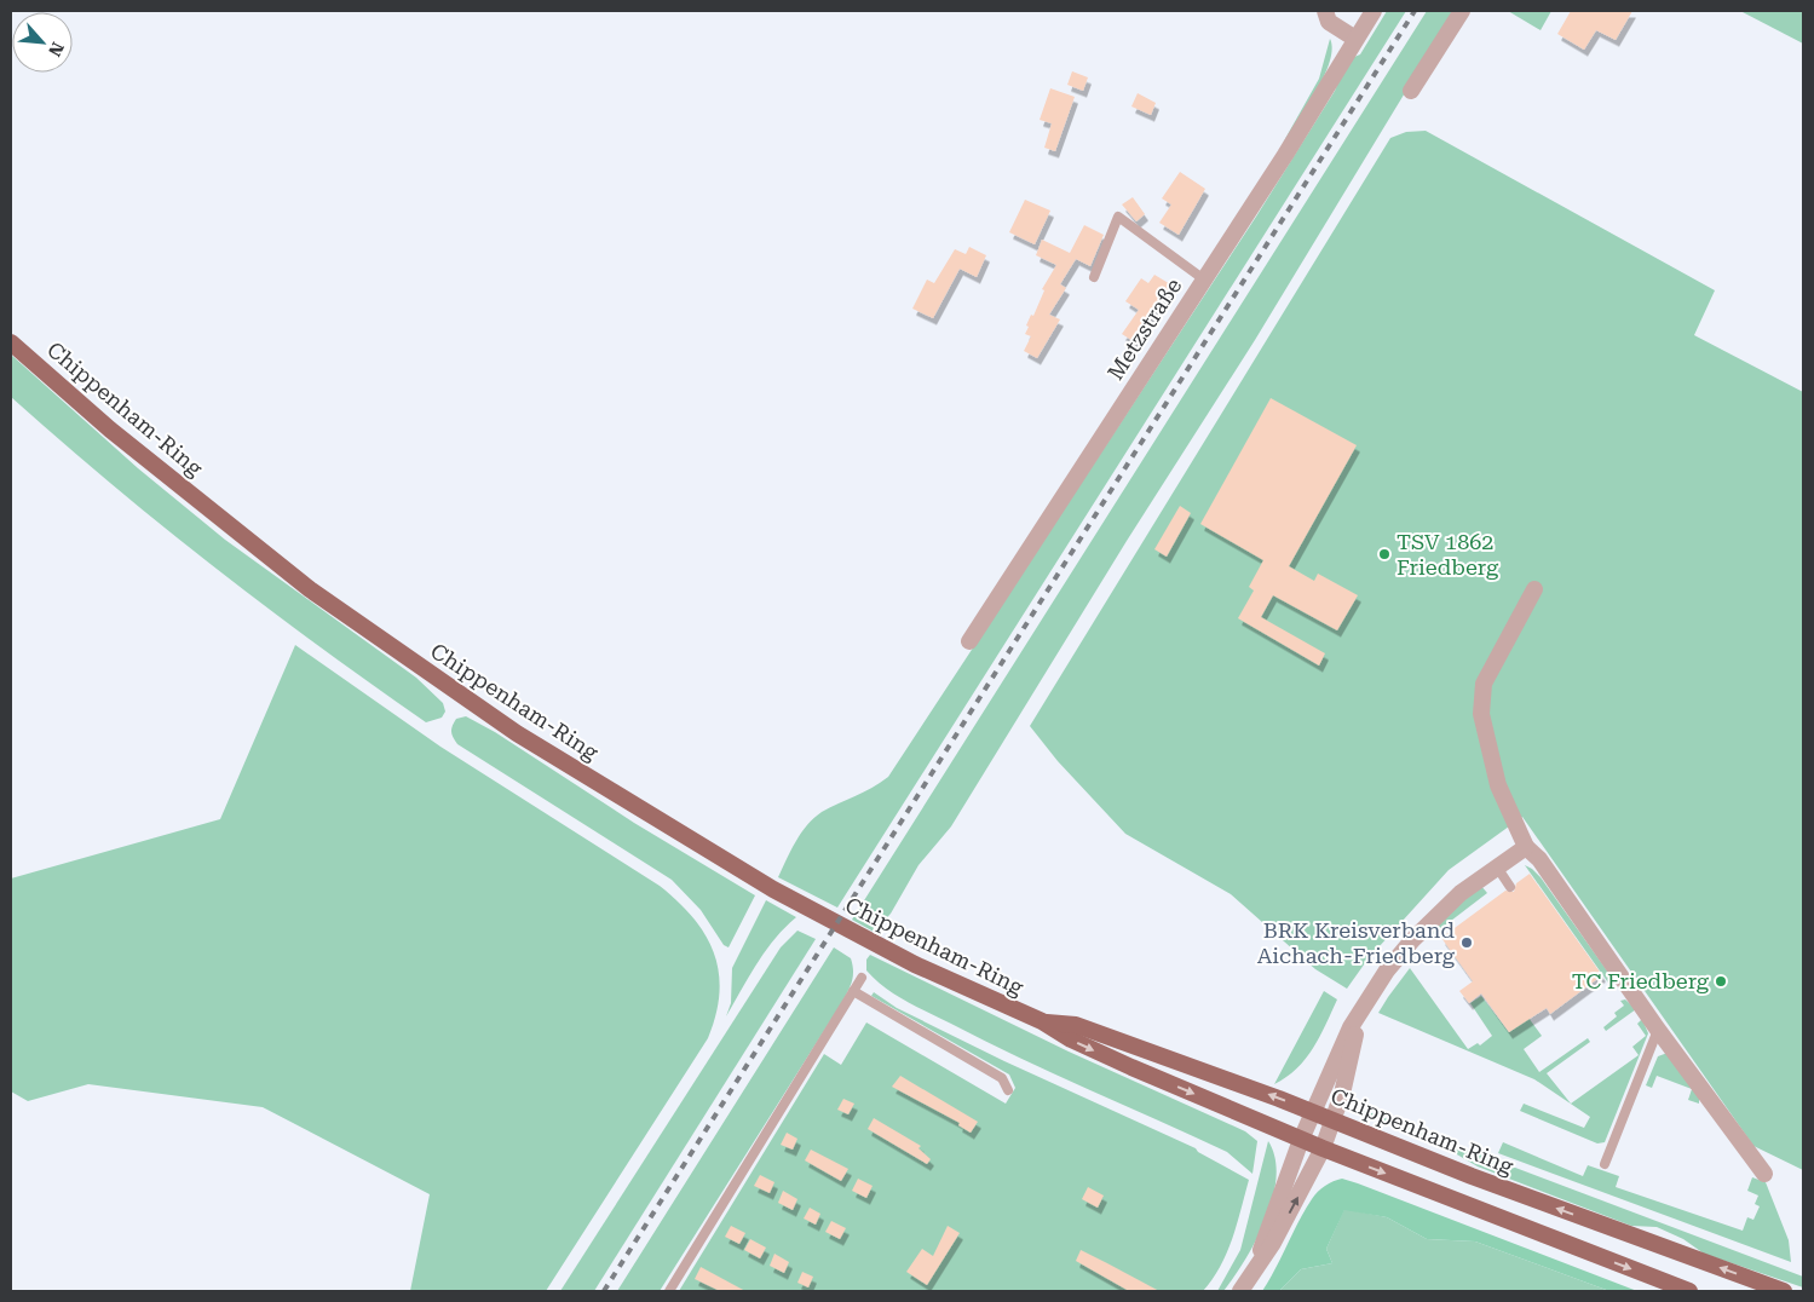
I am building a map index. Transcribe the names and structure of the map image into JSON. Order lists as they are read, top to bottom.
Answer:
{
  "streets": {
    "main road": ["Chippenham-Ring"],
    "street": ["Metzstraße"]
  },
  "places": ["TSV 1862 Friedberg", "BRK Kreisverband Aichach-Friedberg", "TC Friedberg"],
  "north": "bottom right"
}
